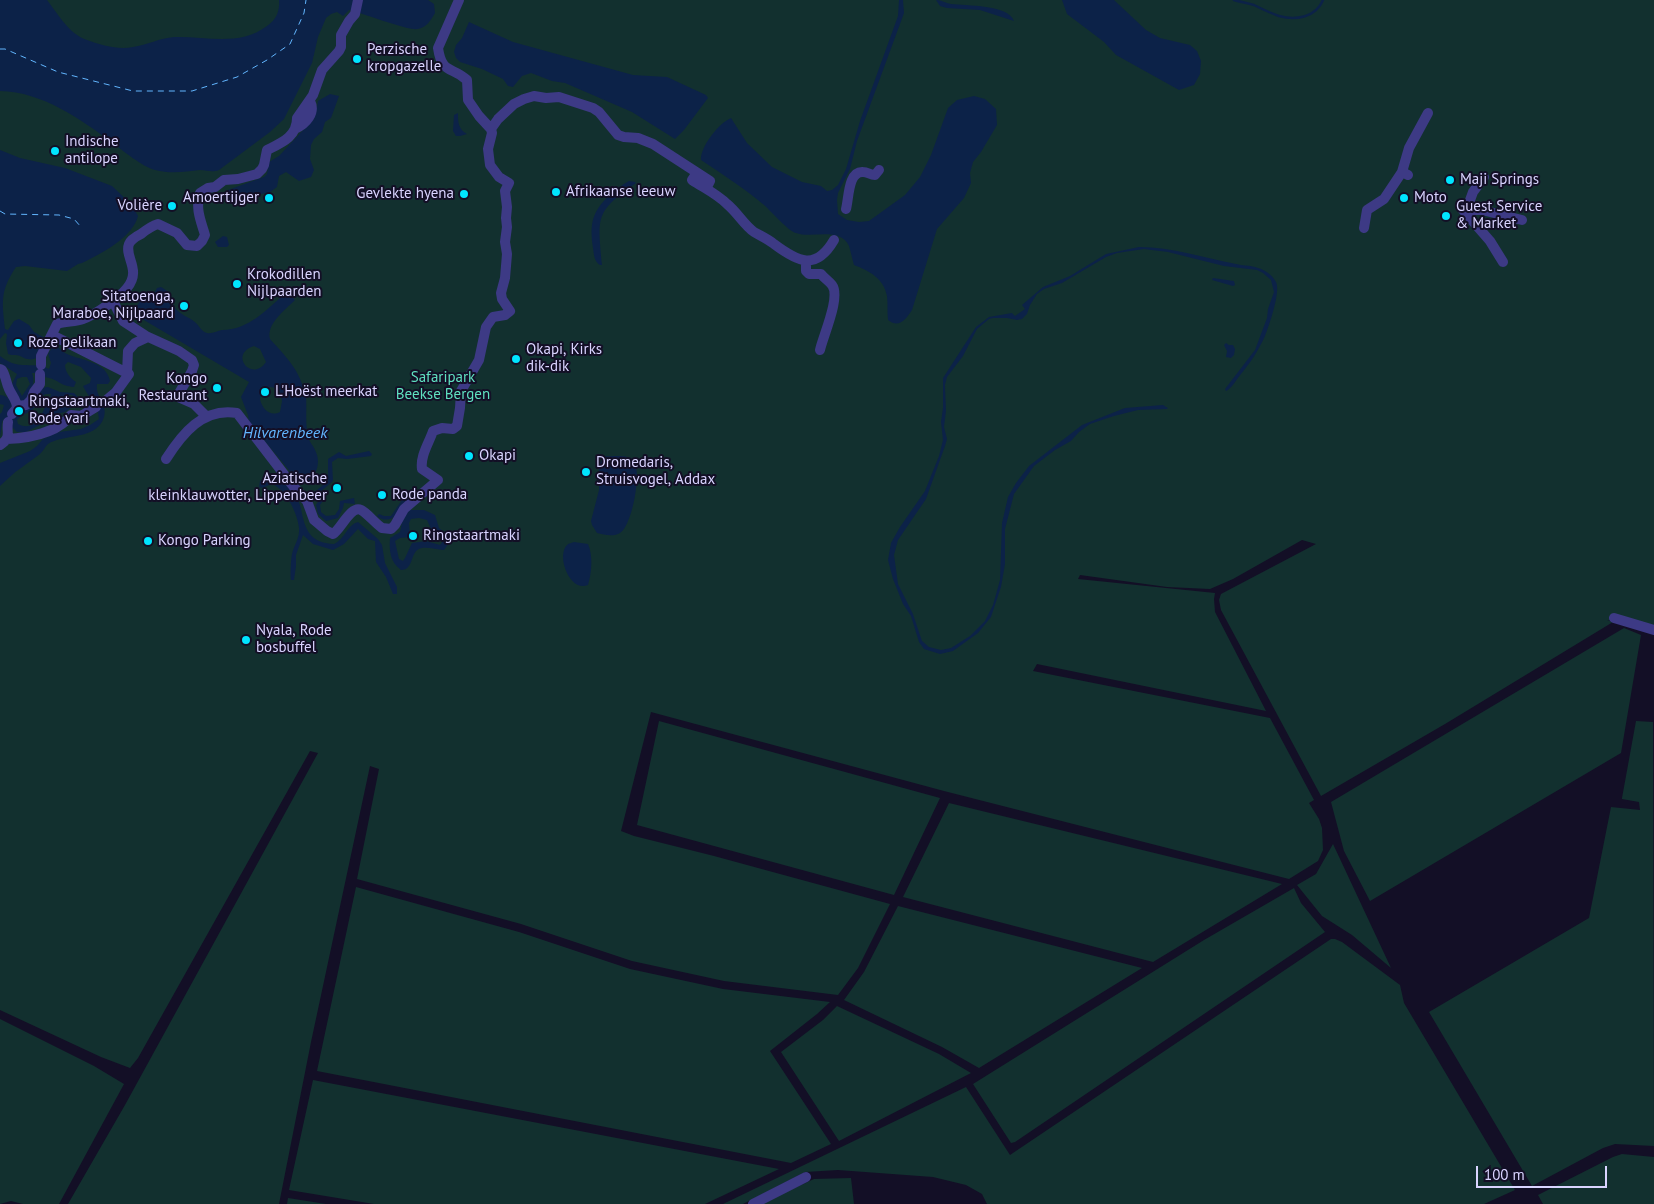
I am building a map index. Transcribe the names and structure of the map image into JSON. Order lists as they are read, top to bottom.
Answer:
{
  "water": ["Hilvarenbeek"],
  "parks": ["Safaripark Beekse Bergen"],
  "places": [
    "Perzische kropgazelle",
    "Indische antilope",
    "Maji Springs",
    "Afrikaanse leeuw",
    "Gevlekte hyena",
    "Amoertijger",
    "Moto",
    "Volière",
    "Guest Service & Market",
    "Krokodillen Nijlpaarden",
    "Sitatoenga, Maraboe, Nijlpaard",
    "Roze pelikaan",
    "Okapi, Kirks dik-dik",
    "Kongo Restaurant",
    "L'Hoëst meerkat",
    "Ringstaartmaki, Rode vari",
    "Okapi",
    "Dromedaris, Struisvogel, Addax",
    "Aziatische kleinklauwotter, Lippenbeer",
    "Rode panda",
    "Ringstaartmaki",
    "Kongo Parking",
    "Nyala, Rode bosbuffel"
  ],
  "scale_bar": "100 m"
}
